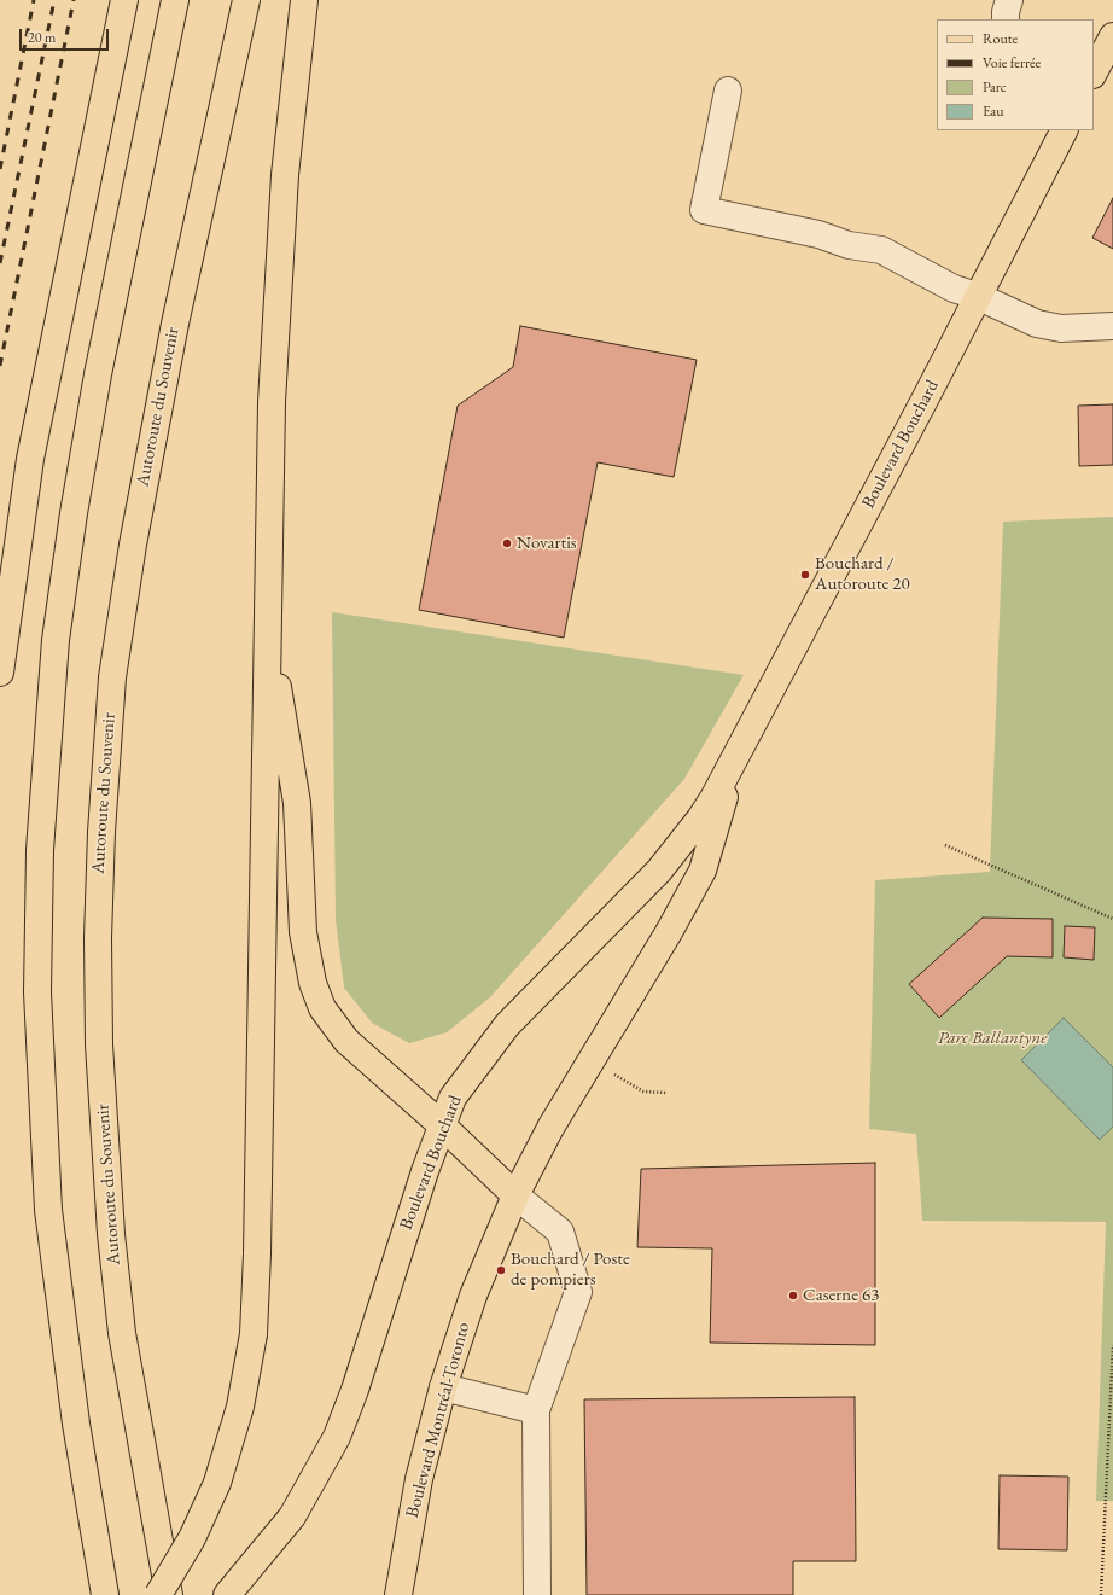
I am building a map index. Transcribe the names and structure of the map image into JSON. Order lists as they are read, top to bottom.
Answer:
{
  "streets": {
    "main road": ["Autoroute du Souvenir", "Boulevard Bouchard", "Boulevard Montréal-Toronto"]
  },
  "crossings": [
    ["Boulevard Bouchard", "Boulevard Montréal-Toronto"]
  ],
  "parks": ["Parc Ballantyne"],
  "places": [
    "Novartis",
    "Bouchard / Autoroute 20",
    "Bouchard / Poste de pompiers",
    "Caserne 63"
  ],
  "legend": [
    "Route",
    "Voie ferrée",
    "Parc",
    "Eau"
  ],
  "scale_bar": "20 m"
}
